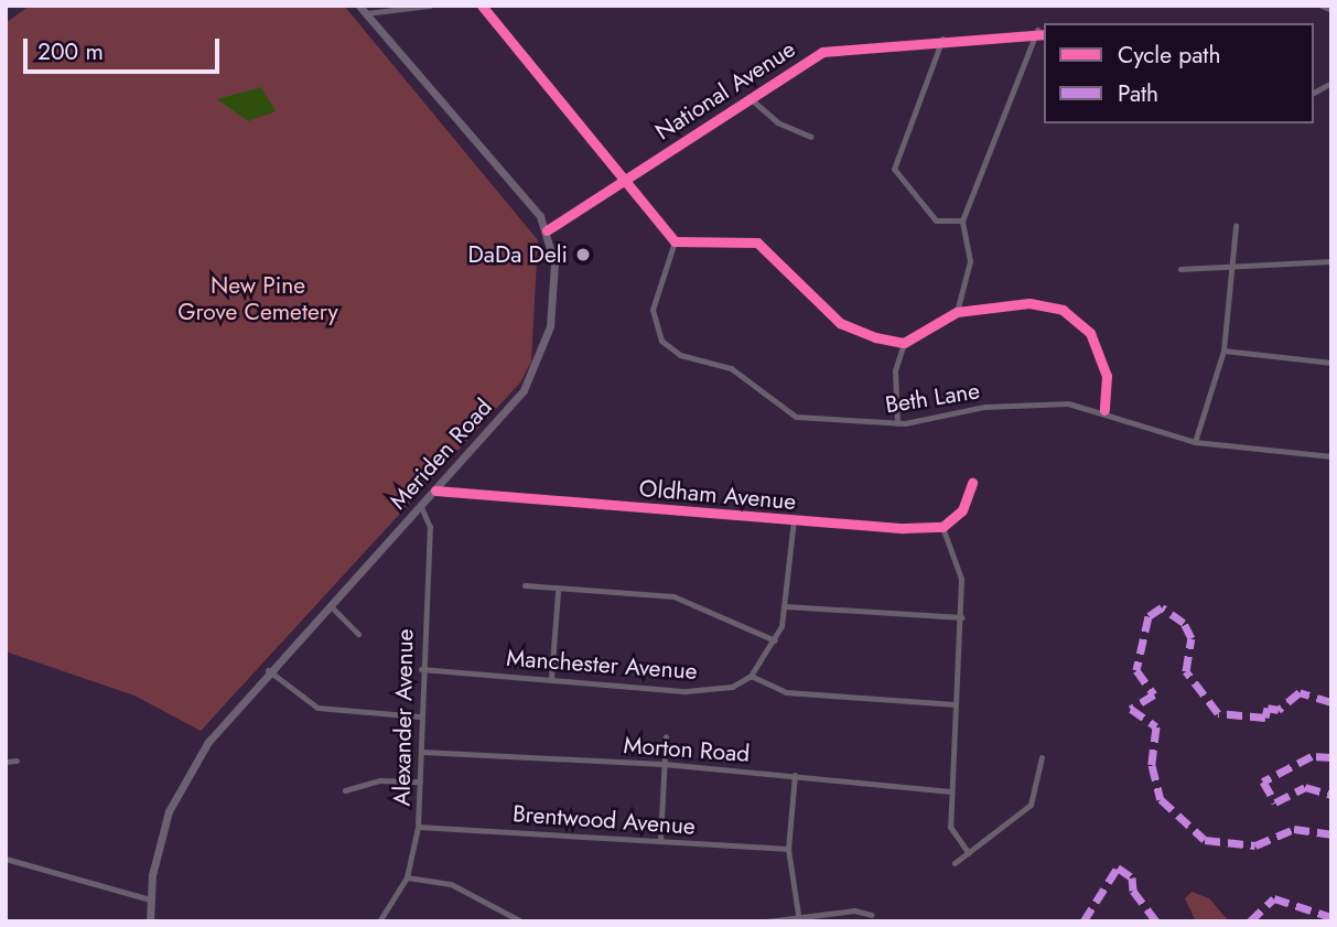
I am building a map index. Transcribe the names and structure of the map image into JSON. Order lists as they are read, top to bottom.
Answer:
{
  "streets": {
    "main road": ["Meriden Road"],
    "street": [
      "National Avenue",
      "Beth Lane",
      "Oldham Avenue",
      "Manchester Avenue",
      "Alexander Avenue",
      "Morton Road",
      "Brentwood Avenue"
    ]
  },
  "crossings": [
    ["National Avenue", "Meriden Road"],
    ["Meriden Road", "Oldham Avenue"],
    ["Meriden Road", "Alexander Avenue"],
    ["Manchester Avenue", "Alexander Avenue"],
    ["Alexander Avenue", "Morton Road"],
    ["Alexander Avenue", "Brentwood Avenue"]
  ],
  "parks": ["New Pine Grove Cemetery"],
  "places": ["DaDa Deli"],
  "legend": ["Cycle path", "Path"],
  "scale_bar": "200 m"
}
